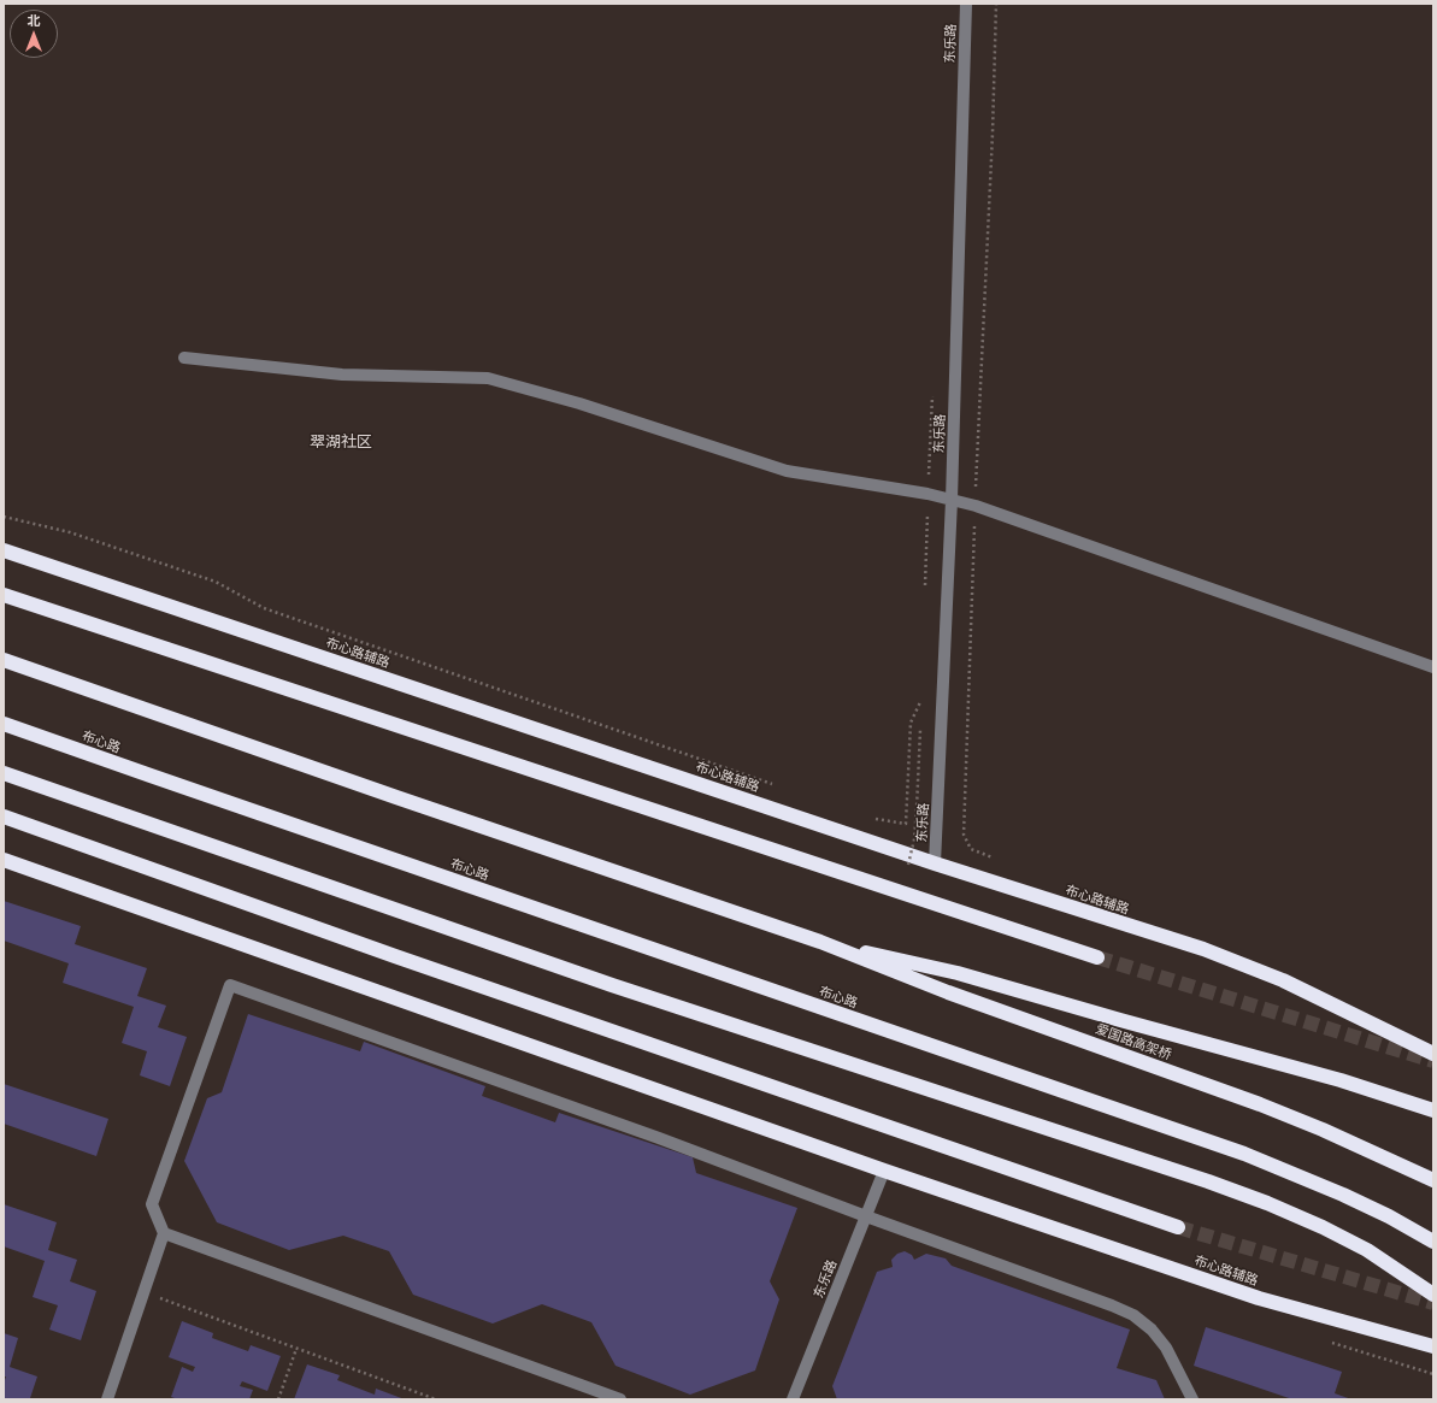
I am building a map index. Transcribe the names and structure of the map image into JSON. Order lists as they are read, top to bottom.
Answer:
{
  "streets": {
    "highway": ["布心路辅路", "布心路", "爱国路高架桥"],
    "street": ["东乐路"]
  },
  "crossings": [
    ["东乐路", "布心路辅路"]
  ],
  "districts": ["翠湖社区"],
  "north": "top"
}
